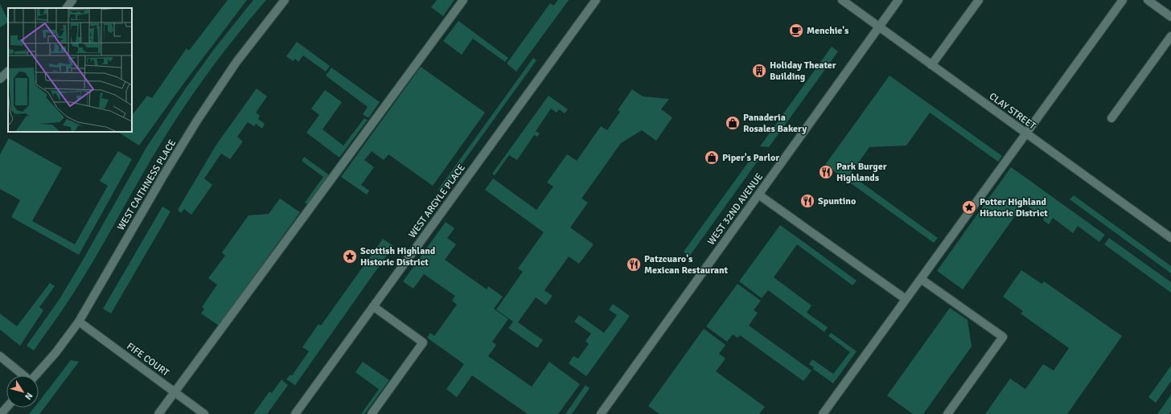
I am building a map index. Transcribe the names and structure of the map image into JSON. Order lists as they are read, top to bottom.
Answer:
{
  "streets": {
    "street": [
      "CLAY STREET",
      "WEST CAITHNESS PLACE",
      "WEST ARGYLE PLACE",
      "WEST 32ND AVENUE",
      "FIFE COURT"
    ]
  },
  "crossings": [
    ["CLAY STREET", "WEST 32ND AVENUE"],
    ["WEST CAITHNESS PLACE", "FIFE COURT"]
  ],
  "places": {
    "cafe": ["Menchie's"],
    "building": ["Holiday Theater Building"],
    "shop": ["Panaderia Rosales Bakery", "Piper's Parlor"],
    "restaurant": ["Park Burger Highlands", "Spuntino", "Patzcuaro's Mexican Restaurant"],
    "place": ["Potter Highland Historic District", "Scottish Highland Historic District"]
  },
  "north": "bottom right"
}
